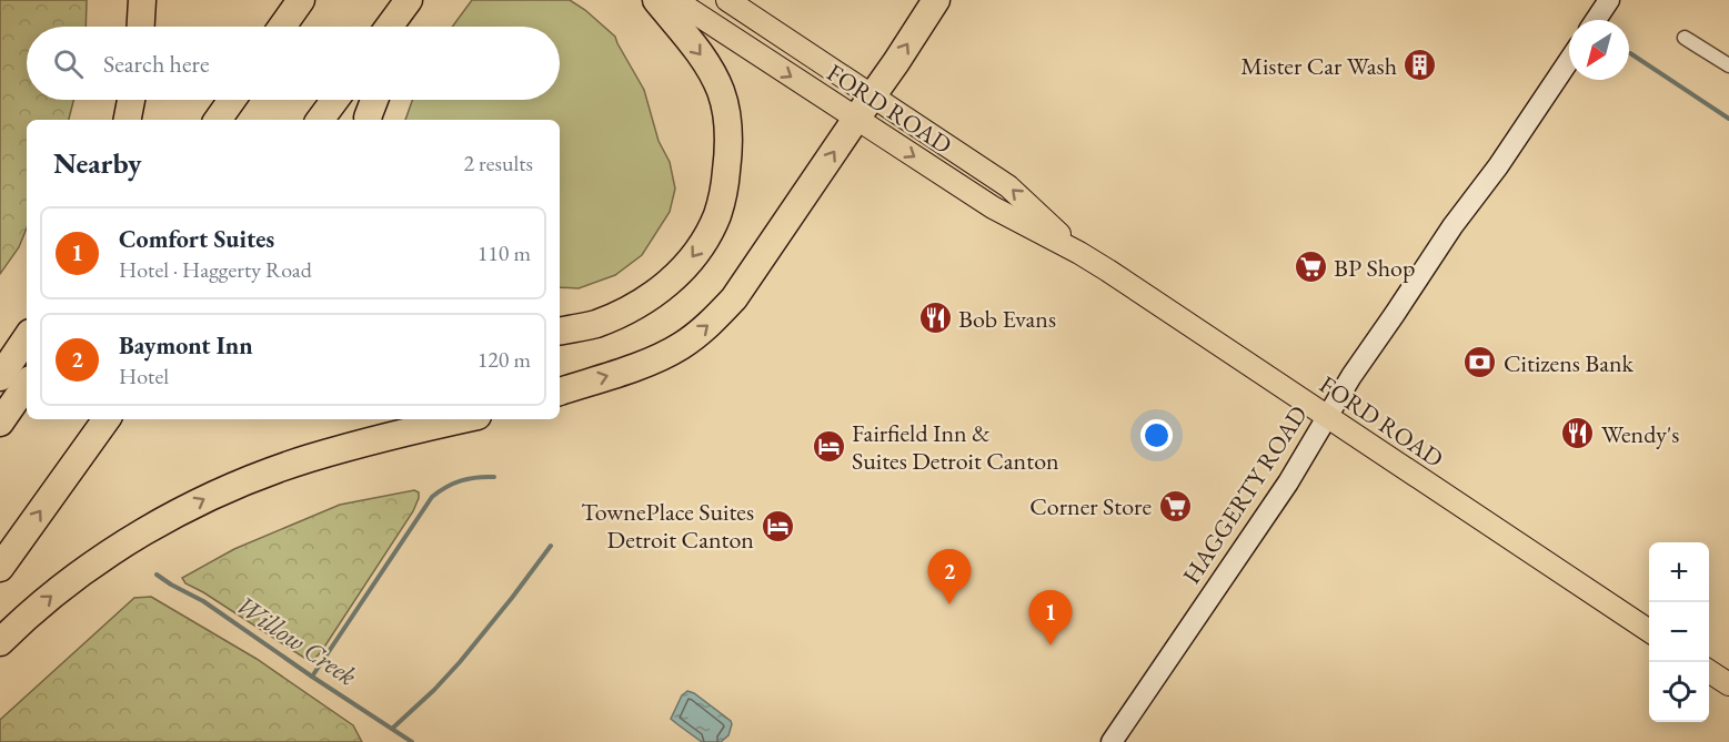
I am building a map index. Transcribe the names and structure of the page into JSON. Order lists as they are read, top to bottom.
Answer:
{
  "streets": {
    "main road": ["FORD ROAD", "HAGGERTY ROAD"]
  },
  "crossings": [
    ["FORD ROAD", "HAGGERTY ROAD"]
  ],
  "water": ["Willow Creek"],
  "places": {
    "building": ["Mister Car Wash"],
    "supermarket": ["BP Shop", "Corner Store"],
    "restaurant": ["Bob Evans", "Wendy's"],
    "bank": ["Citizens Bank"],
    "hotel": ["Fairfield Inn & Suites Detroit Canton", "TownePlace Suites Detroit Canton"]
  },
  "north": "bottom left",
  "page": {
    "search": "Search here",
    "heading": ["Nearby", "2 results"],
    "list": [
      {
        "mark": "1",
        "name": "Comfort Suites",
        "note": "Hotel · Haggerty Road",
        "value": "110 m"
      },
      {
        "mark": "2",
        "name": "Baymont Inn",
        "note": "Hotel",
        "value": "120 m"
      }
    ],
    "map_buttons": ["+", "−"],
    "pins": ["2", "1"]
  }
}
